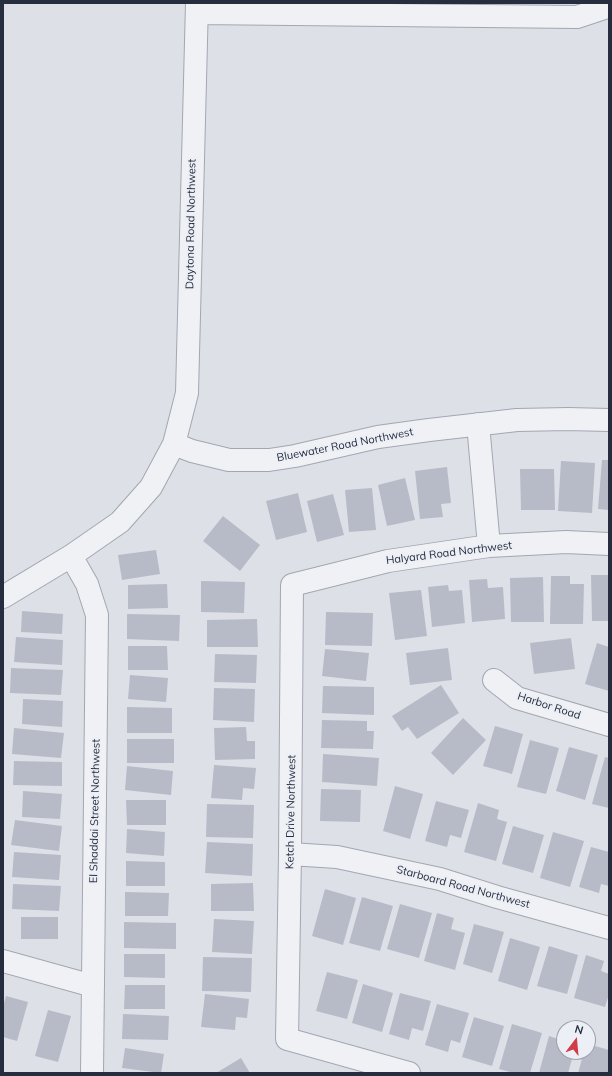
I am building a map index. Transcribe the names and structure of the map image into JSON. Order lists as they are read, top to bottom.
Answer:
{
  "streets": {
    "street": [
      "Daytona Road Northwest",
      "Bluewater Road Northwest",
      "Halyard Road Northwest",
      "Harbor Road",
      "El Shaddai Street Northwest",
      "Ketch Drive Northwest",
      "Starboard Road Northwest"
    ]
  },
  "crossings": [
    ["Daytona Road Northwest", "Bluewater Road Northwest"],
    ["Halyard Road Northwest", "Ketch Drive Northwest"],
    ["Ketch Drive Northwest", "Starboard Road Northwest"]
  ],
  "north": "top"
}
